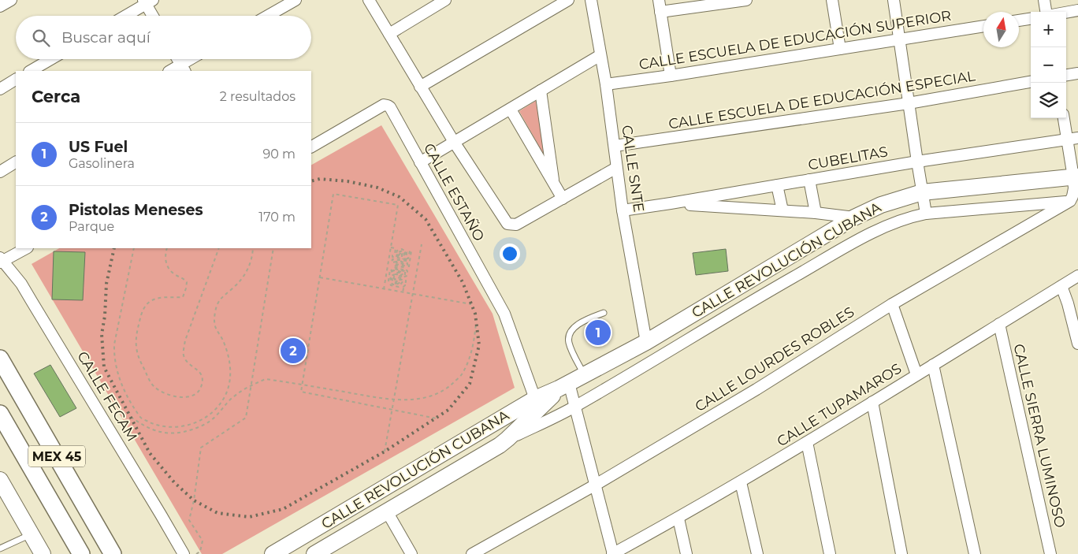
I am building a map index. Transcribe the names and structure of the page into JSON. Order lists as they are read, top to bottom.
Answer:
{
  "streets": {
    "main road": ["MEX 45"],
    "street": [
      "CALLE ESCUELA DE EDUCACIÓN SUPERIOR",
      "CALLE ESCUELA DE EDUCACIÓN ESPECIAL",
      "CUBELITAS",
      "CALLE SNTE",
      "CALLE ESTAÑO",
      "CALLE REVOLUCIÓN CUBANA",
      "CALLE LOURDES ROBLES",
      "CALLE FECAM",
      "CALLE TUPAMAROS",
      "CALLE SIERRA LUMINOSO"
    ]
  },
  "crossings": [
    ["CALLE ESCUELA DE EDUCACIÓN SUPERIOR", "CALLE SNTE"],
    ["CALLE ESCUELA DE EDUCACIÓN ESPECIAL", "CALLE SNTE"],
    ["CUBELITAS", "CALLE SNTE"],
    ["CALLE SNTE", "CALLE REVOLUCIÓN CUBANA"],
    ["CALLE ESTAÑO", "CALLE REVOLUCIÓN CUBANA"],
    ["CALLE TUPAMAROS", "CALLE SIERRA LUMINOSO"]
  ],
  "north": "top",
  "page": {
    "map_buttons": ["+", "−"],
    "search": "Buscar aquí",
    "heading": ["Cerca", "2 resultados"],
    "list": [
      {
        "mark": "1",
        "name": "US Fuel",
        "note": "Gasolinera",
        "value": "90 m"
      },
      {
        "mark": "2",
        "name": "Pistolas Meneses",
        "note": "Parque",
        "value": "170 m"
      }
    ],
    "pins": ["1", "2"]
  }
}
